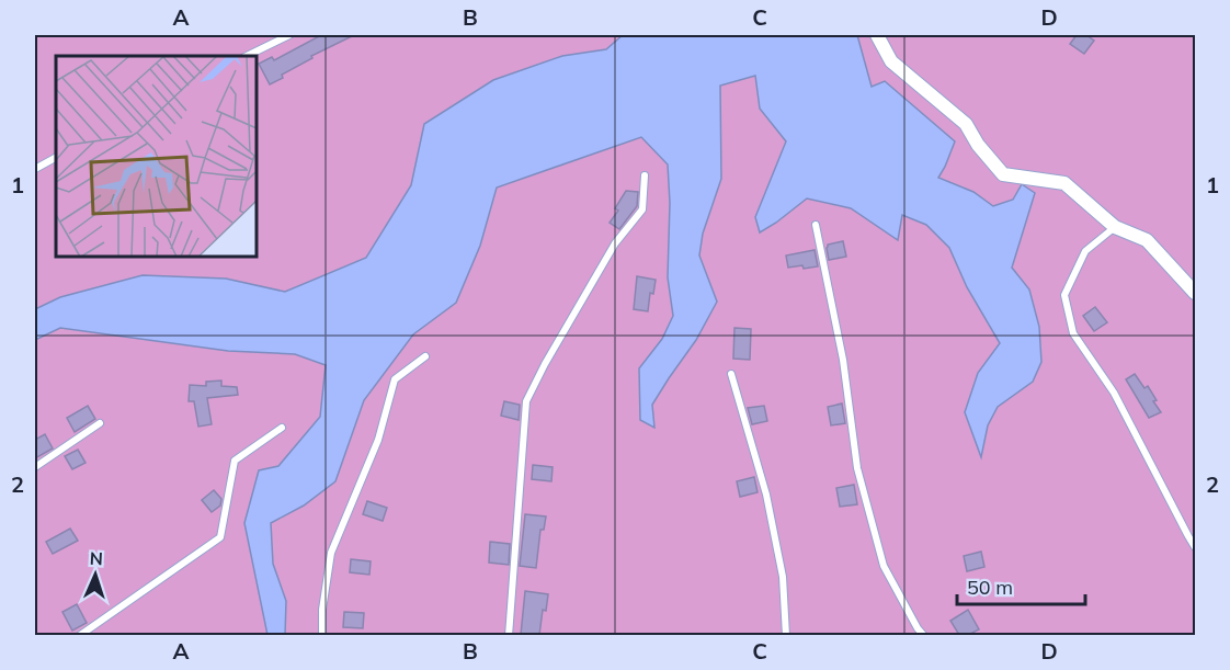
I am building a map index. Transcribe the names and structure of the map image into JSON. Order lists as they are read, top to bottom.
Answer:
{
  "scale_bar": "50 m",
  "north": "top",
  "grid": {
    "columns": [
      "A",
      "B",
      "C",
      "D"
    ],
    "rows": ["1", "2"]
  }
}
